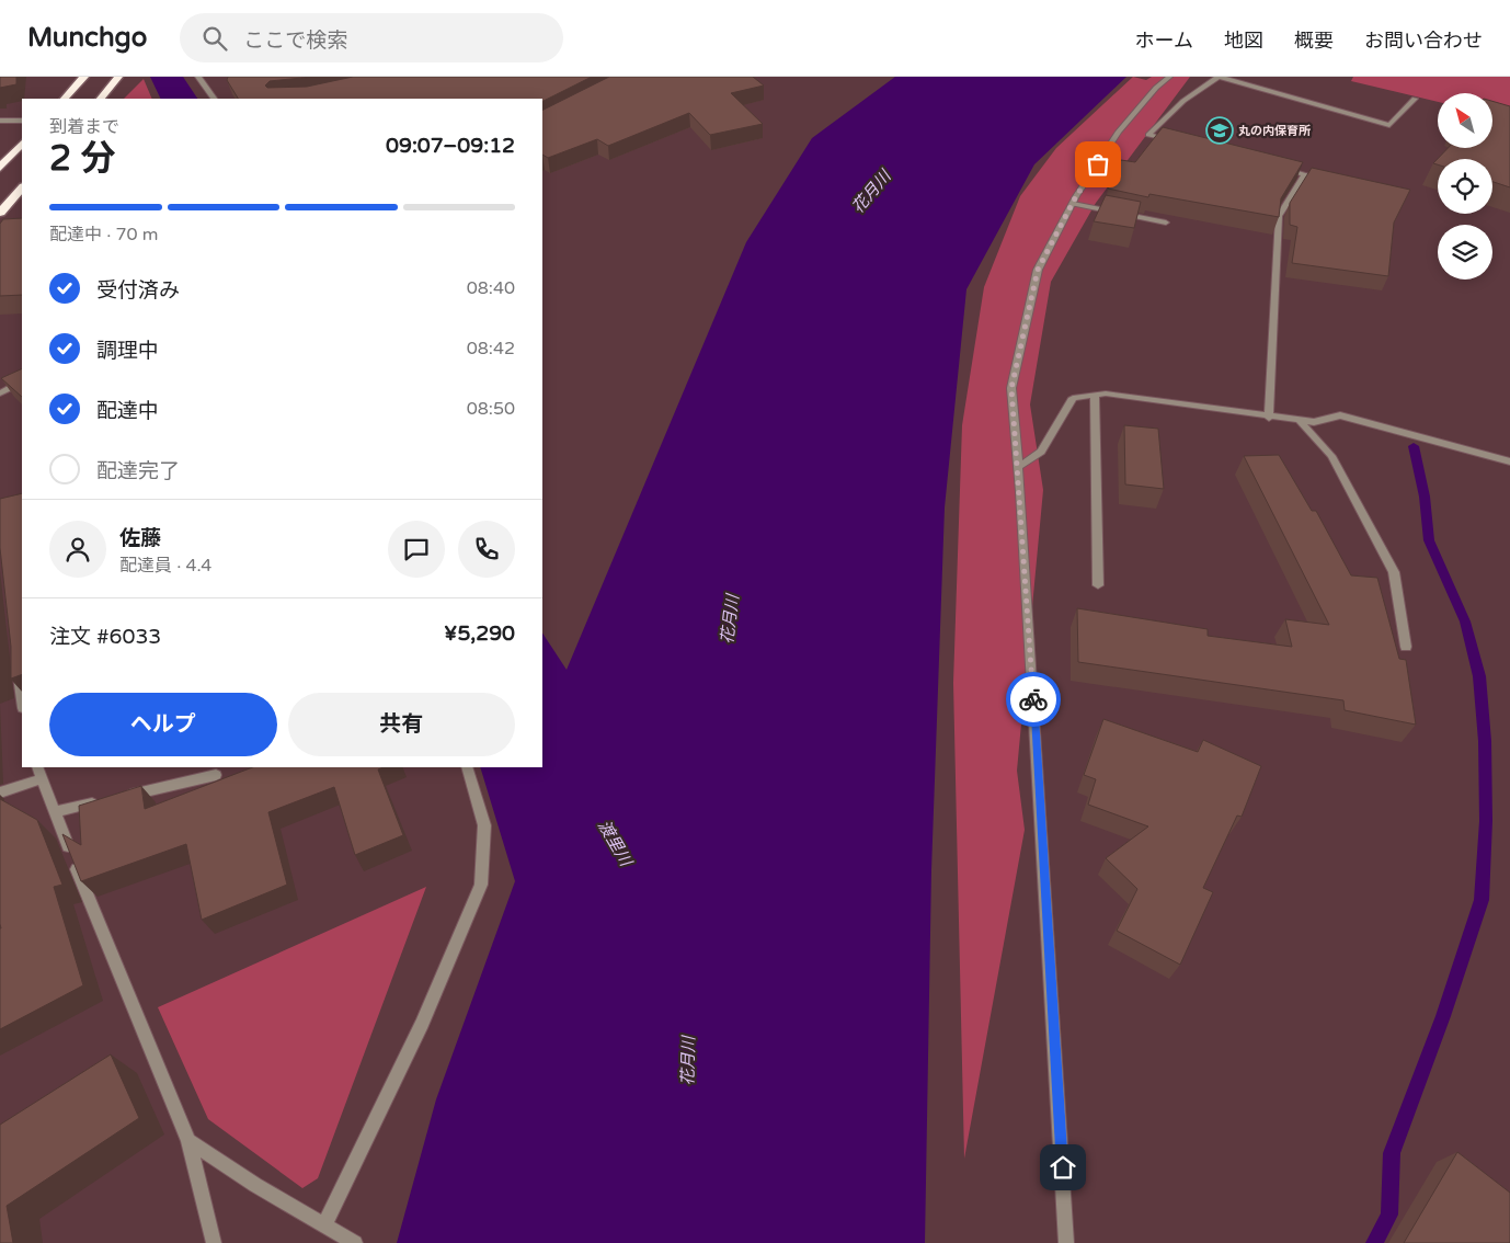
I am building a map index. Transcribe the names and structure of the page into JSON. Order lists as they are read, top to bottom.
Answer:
{
  "water": ["花月川", "渡里川"],
  "places": {
    "school or university": ["丸の内保育所"]
  },
  "north": "top left",
  "page": {
    "header": "Munchgo",
    "search": "ここで検索",
    "nav": [
      "ホーム",
      "地図",
      "概要",
      "お問い合わせ"
    ],
    "heading": ["2 分", "到着まで", "09:07–09:12"],
    "panel": [
      "佐藤",
      "配達員 · 4.4",
      "注文 #6033",
      "¥5,290"
    ],
    "bar": "配達中 · 70 m",
    "list": [
      ["受付済み", "08:40"],
      ["調理中", "08:42"],
      ["配達中", "08:50"],
      "配達完了"
    ],
    "buttons": ["ヘルプ", "共有"]
  }
}
